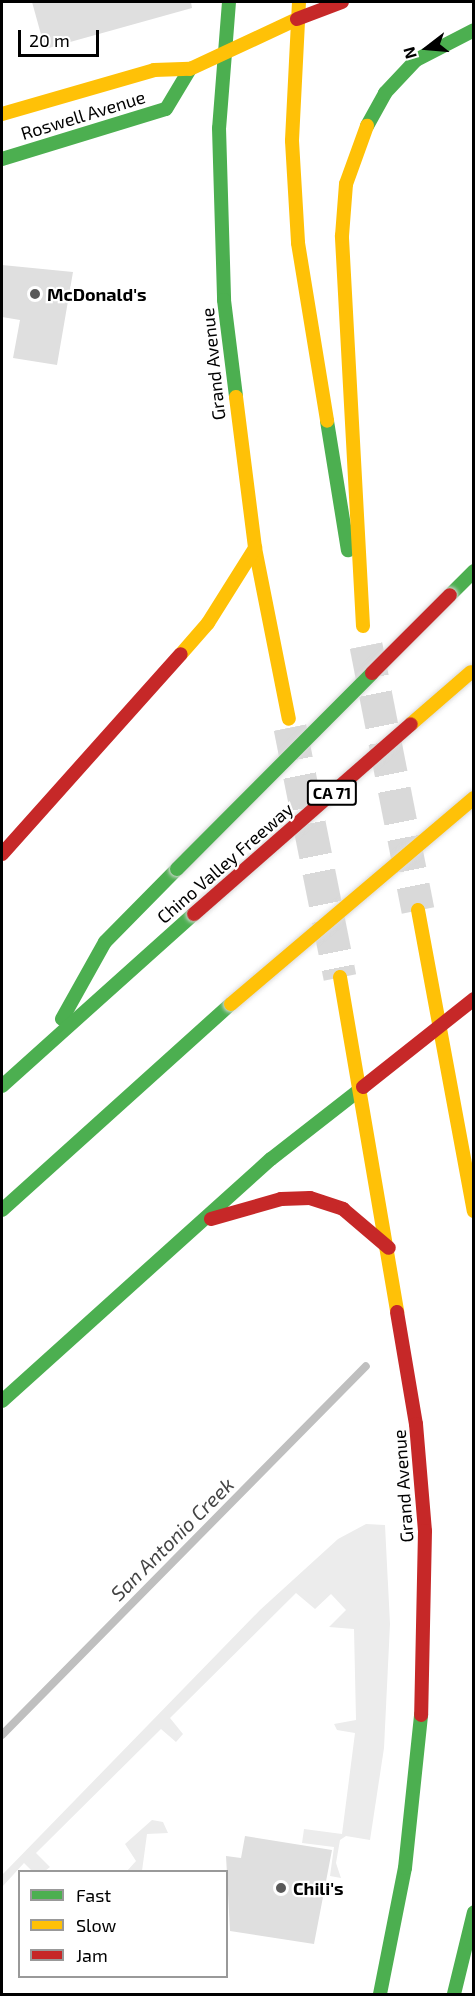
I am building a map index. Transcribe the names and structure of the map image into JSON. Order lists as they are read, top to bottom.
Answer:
{
  "streets": {
    "main road": [
      "Roswell Avenue",
      "Grand Avenue",
      "CA 71",
      "Chino Valley Freeway"
    ]
  },
  "crossings": [
    ["Roswell Avenue", "Grand Avenue"]
  ],
  "water": ["San Antonio Creek"],
  "places": ["McDonald's", "Chili's"],
  "legend": ["Fast", "Slow", "Jam"],
  "scale_bar": "20 m",
  "north": "left"
}
